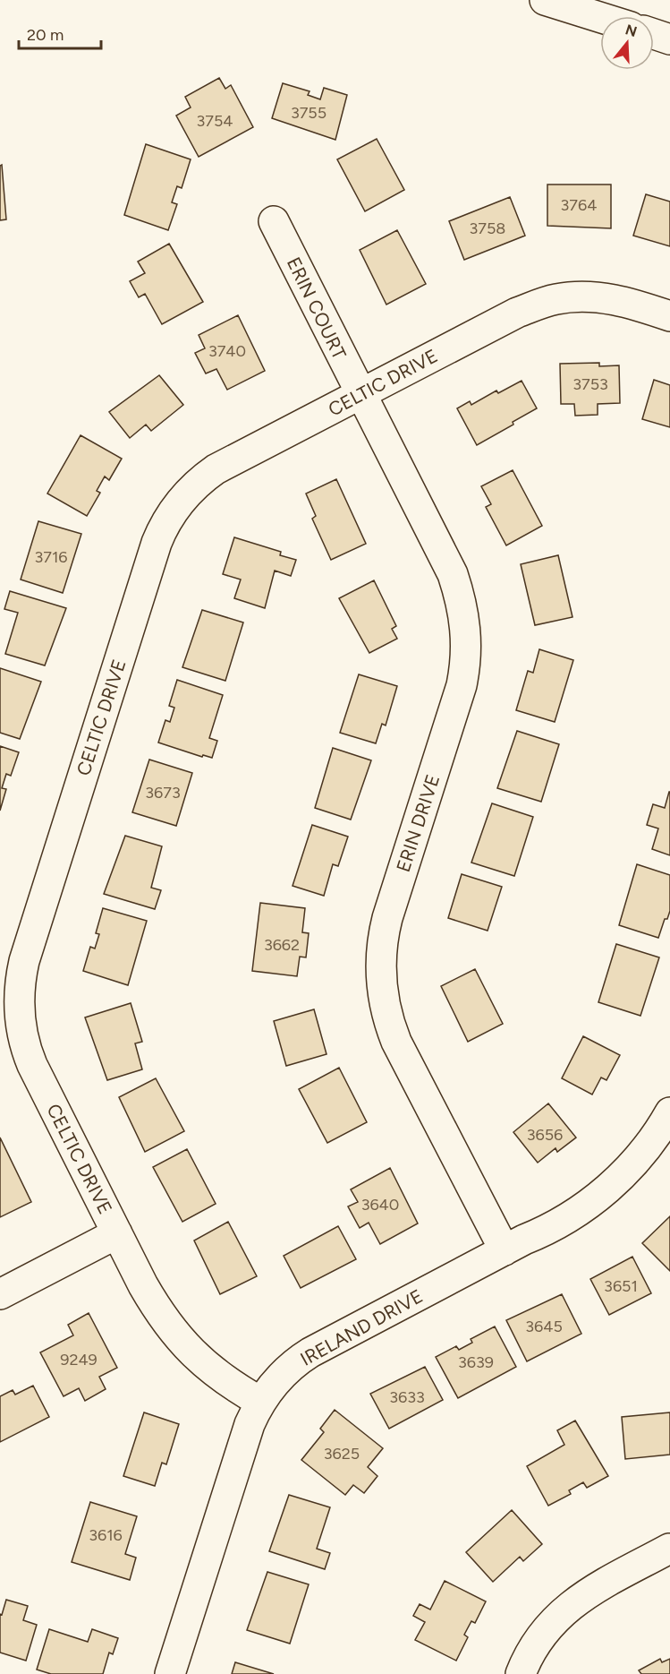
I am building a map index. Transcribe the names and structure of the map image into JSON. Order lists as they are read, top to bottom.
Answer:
{
  "streets": {
    "street": [
      "ERIN COURT",
      "CELTIC DRIVE",
      "ERIN DRIVE",
      "IRELAND DRIVE"
    ]
  },
  "crossings": [
    ["ERIN COURT", "CELTIC DRIVE"],
    ["ERIN COURT", "ERIN DRIVE"],
    ["CELTIC DRIVE", "ERIN DRIVE"],
    ["CELTIC DRIVE", "IRELAND DRIVE"],
    ["ERIN DRIVE", "IRELAND DRIVE"]
  ],
  "house_numbers": [
    "3755",
    "3754",
    "3764",
    "3758",
    "3740",
    "3753",
    "3716",
    "3673",
    "3662",
    "3656",
    "3640",
    "3651",
    "3645",
    "9249",
    "3639",
    "3633",
    "3625",
    "3616"
  ],
  "scale_bar": "20 m",
  "north": "top"
}
